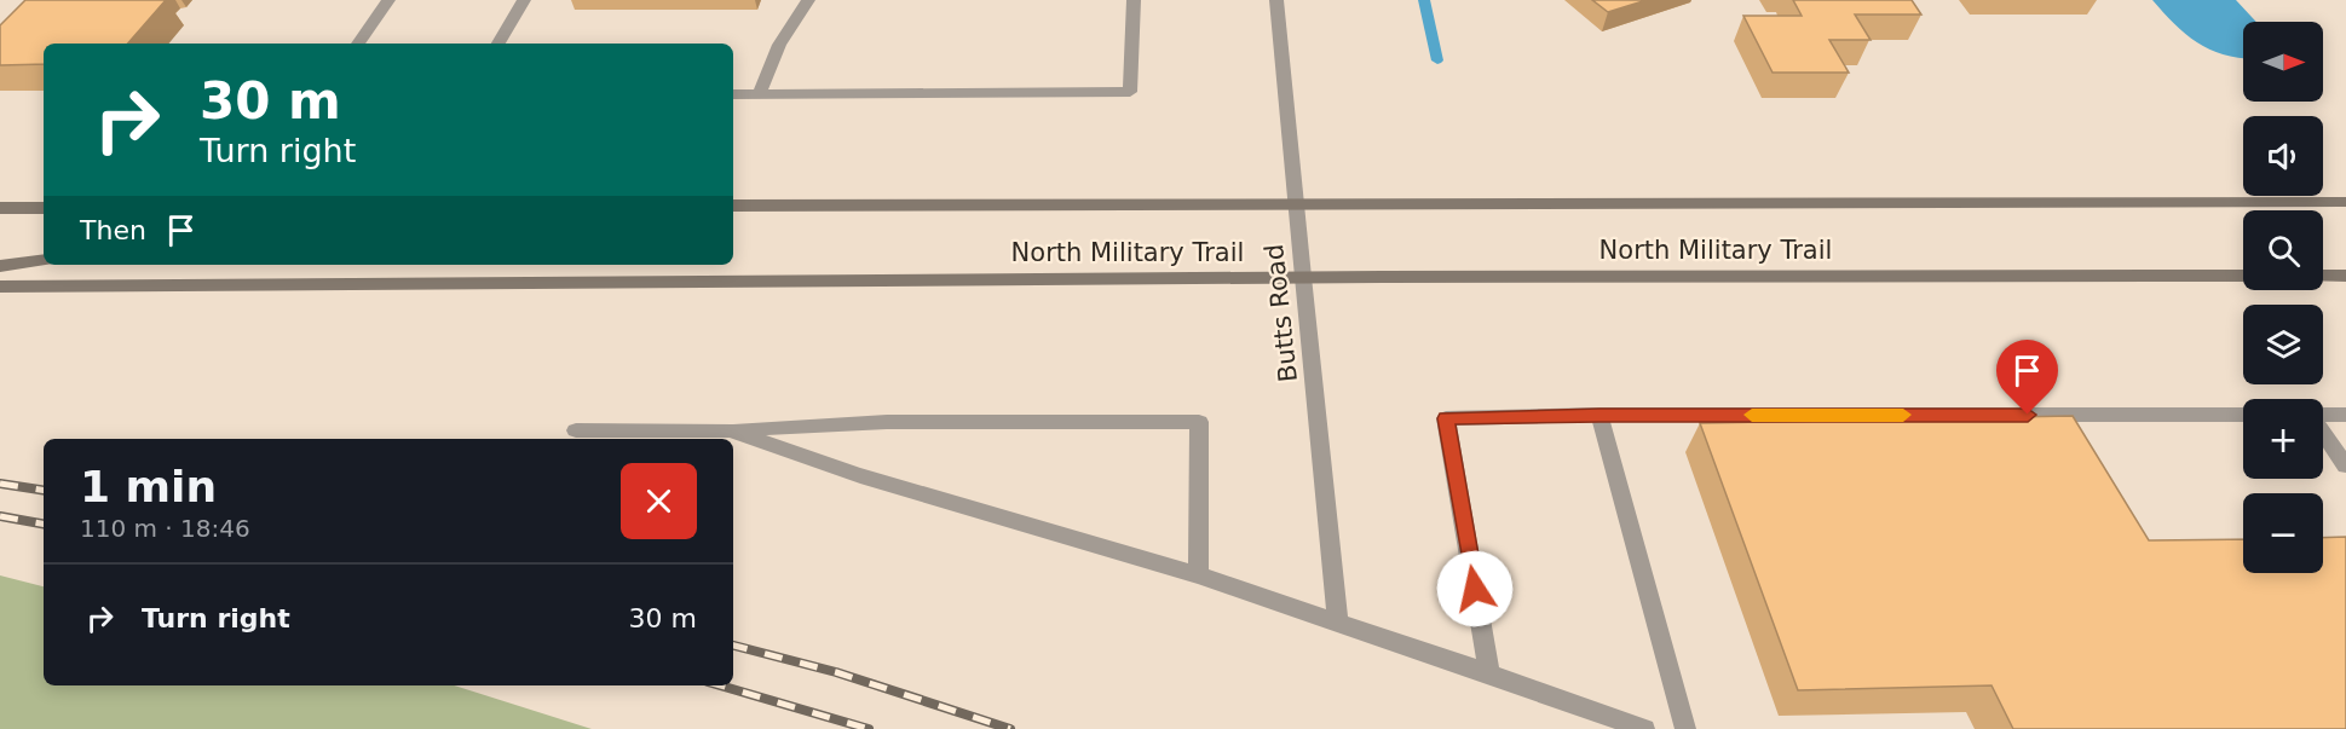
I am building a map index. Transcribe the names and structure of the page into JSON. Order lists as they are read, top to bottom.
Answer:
{
  "streets": {
    "main road": ["North Military Trail"],
    "street": ["Butts Road"]
  },
  "crossings": [
    ["North Military Trail", "Butts Road"]
  ],
  "north": "right",
  "page": {
    "map_buttons": ["+", "−"],
    "turn": ["30 m", "Turn right"],
    "then": "Then",
    "heading": ["1 min", "110 m · 18:46"],
    "list": [
      {
        "name": "Turn right",
        "value": "30 m"
      }
    ]
  }
}
